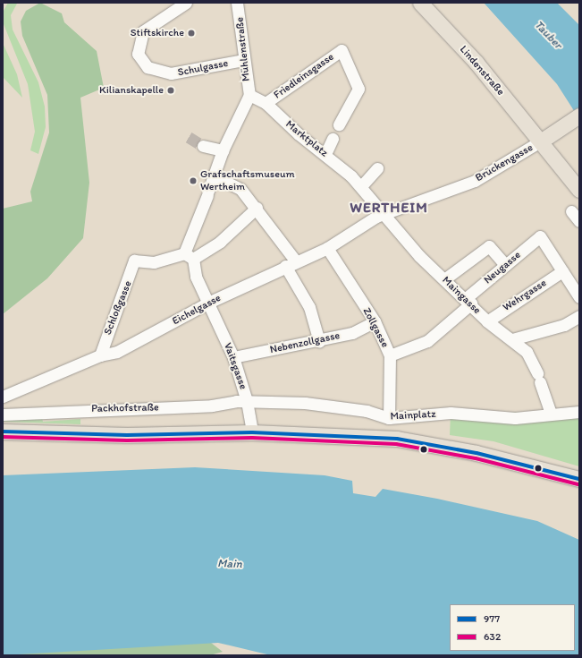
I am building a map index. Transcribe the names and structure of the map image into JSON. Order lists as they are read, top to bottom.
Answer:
{
  "streets": {
    "main road": ["Lindenstraße"],
    "street": [
      "Mühlenstraße",
      "Schulgasse",
      "Friedleinsgasse",
      "Marktplatz",
      "Brückengasse",
      "Neugasse",
      "Maingasse",
      "Wehrgasse",
      "Schloßgasse",
      "Eichelgasse",
      "Zollgasse",
      "Nebenzollgasse",
      "Vaitsgasse",
      "Packhofstraße",
      "Mainplatz"
    ]
  },
  "crossings": [
    ["Mühlenstraße", "Schulgasse"],
    ["Mühlenstraße", "Marktplatz"],
    ["Lindenstraße", "Brückengasse"],
    ["Friedleinsgasse", "Marktplatz"],
    ["Marktplatz", "Brückengasse"],
    ["Marktplatz", "Maingasse"],
    ["Marktplatz", "Eichelgasse"],
    ["Brückengasse", "Maingasse"],
    ["Brückengasse", "Eichelgasse"],
    ["Neugasse", "Maingasse"],
    ["Neugasse", "Wehrgasse"],
    ["Neugasse", "Zollgasse"],
    ["Maingasse", "Wehrgasse"],
    ["Maingasse", "Eichelgasse"],
    ["Maingasse", "Mainplatz"],
    ["Schloßgasse", "Eichelgasse"],
    ["Schloßgasse", "Vaitsgasse"],
    ["Eichelgasse", "Zollgasse"],
    ["Eichelgasse", "Vaitsgasse"],
    ["Zollgasse", "Nebenzollgasse"],
    ["Zollgasse", "Mainplatz"],
    ["Nebenzollgasse", "Vaitsgasse"],
    ["Vaitsgasse", "Packhofstraße"],
    ["Vaitsgasse", "Mainplatz"],
    ["Packhofstraße", "Mainplatz"]
  ],
  "districts": ["WERTHEIM"],
  "water": ["Tauber", "Main"],
  "places": ["Stiftskirche", "Kilianskapelle", "Grafschaftsmuseum Wertheim"],
  "lines": ["transit line 977", "transit line 632"],
  "legend": ["977", "632"]
}
